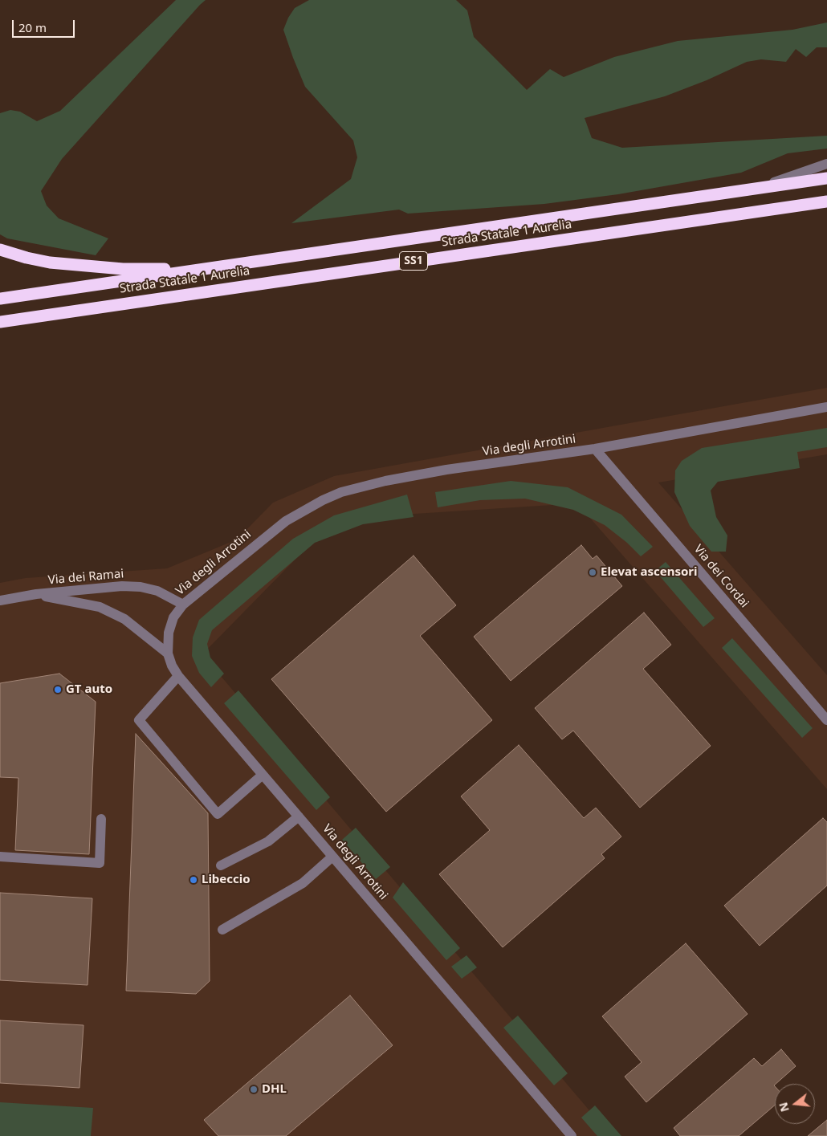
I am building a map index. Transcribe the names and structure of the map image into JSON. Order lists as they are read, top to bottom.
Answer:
{
  "streets": {
    "highway": ["Strada Statale 1 Aurelia", "SS1"],
    "street": ["Via degli Arrotini", "Via dei Cordai", "Via dei Ramai"]
  },
  "crossings": [
    ["Via degli Arrotini", "Via dei Cordai"],
    ["Via degli Arrotini", "Via dei Ramai"]
  ],
  "places": [
    "Elevat ascensori",
    "GT auto",
    "Libeccio",
    "DHL"
  ],
  "scale_bar": "20 m",
  "north": "left"
}
